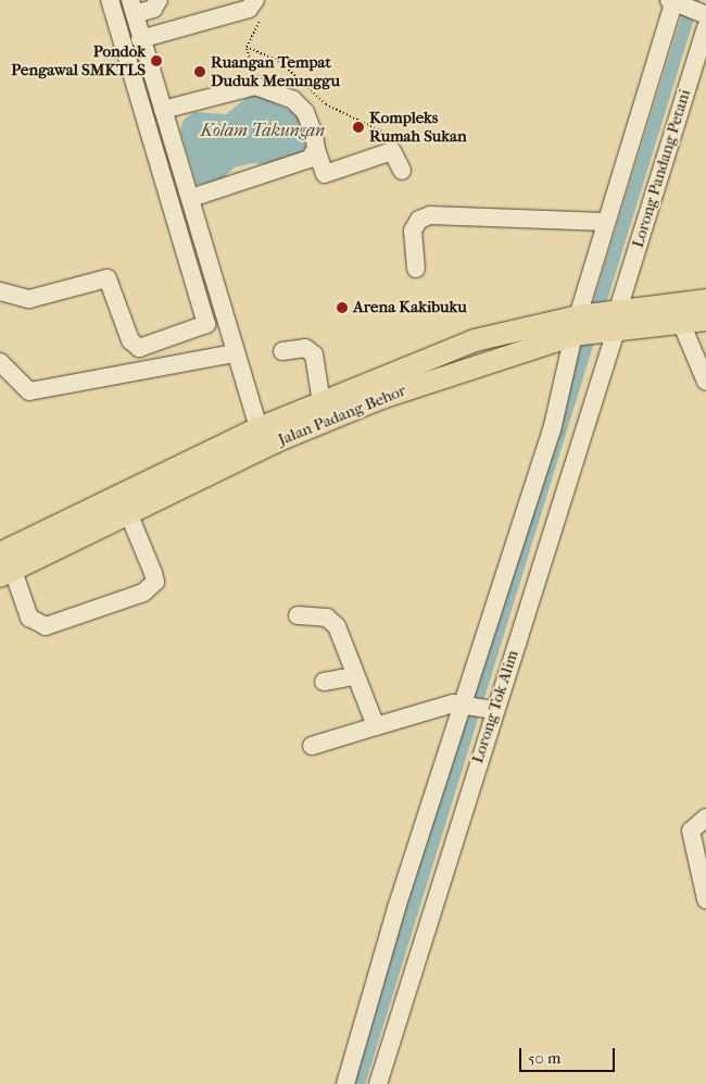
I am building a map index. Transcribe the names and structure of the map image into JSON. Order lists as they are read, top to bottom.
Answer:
{
  "streets": {
    "main road": ["Jalan Padang Behor"],
    "street": ["Lorong Pandang Petani", "Lorong Tok Alim"]
  },
  "crossings": [
    ["Lorong Pandang Petani", "Jalan Padang Behor"],
    ["Lorong Pandang Petani", "Lorong Tok Alim"],
    ["Jalan Padang Behor", "Lorong Tok Alim"]
  ],
  "water": ["Kolam Takungan"],
  "places": [
    "Pondok Pengawal SMKTLS",
    "Ruangan Tempat Duduk Menunggu",
    "Kompleks Rumah Sukan",
    "Arena Kakibuku"
  ],
  "scale_bar": "50 m"
}
